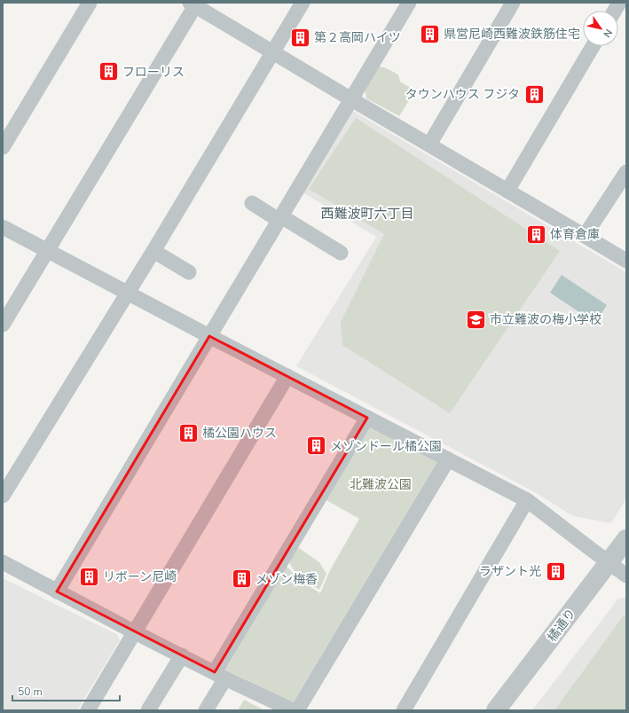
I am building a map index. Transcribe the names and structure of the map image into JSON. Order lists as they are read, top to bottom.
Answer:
{
  "streets": {
    "street": ["橘通り"]
  },
  "districts": ["西難波町六丁目"],
  "parks": ["北難波公園"],
  "places": {
    "building": [
      "県営尼崎西難波鉄筋住宅",
      "第２高岡ハイツ",
      "フローリス",
      "タウンハウス フジタ",
      "体育倉庫",
      "橘公園ハウス",
      "メゾンドール橘公園",
      "ラザント光",
      "リボーン尼崎",
      "メゾン梅香"
    ],
    "school or university": ["市立難波の梅小学校"]
  },
  "scale_bar": "50 m",
  "north": "bottom right"
}
